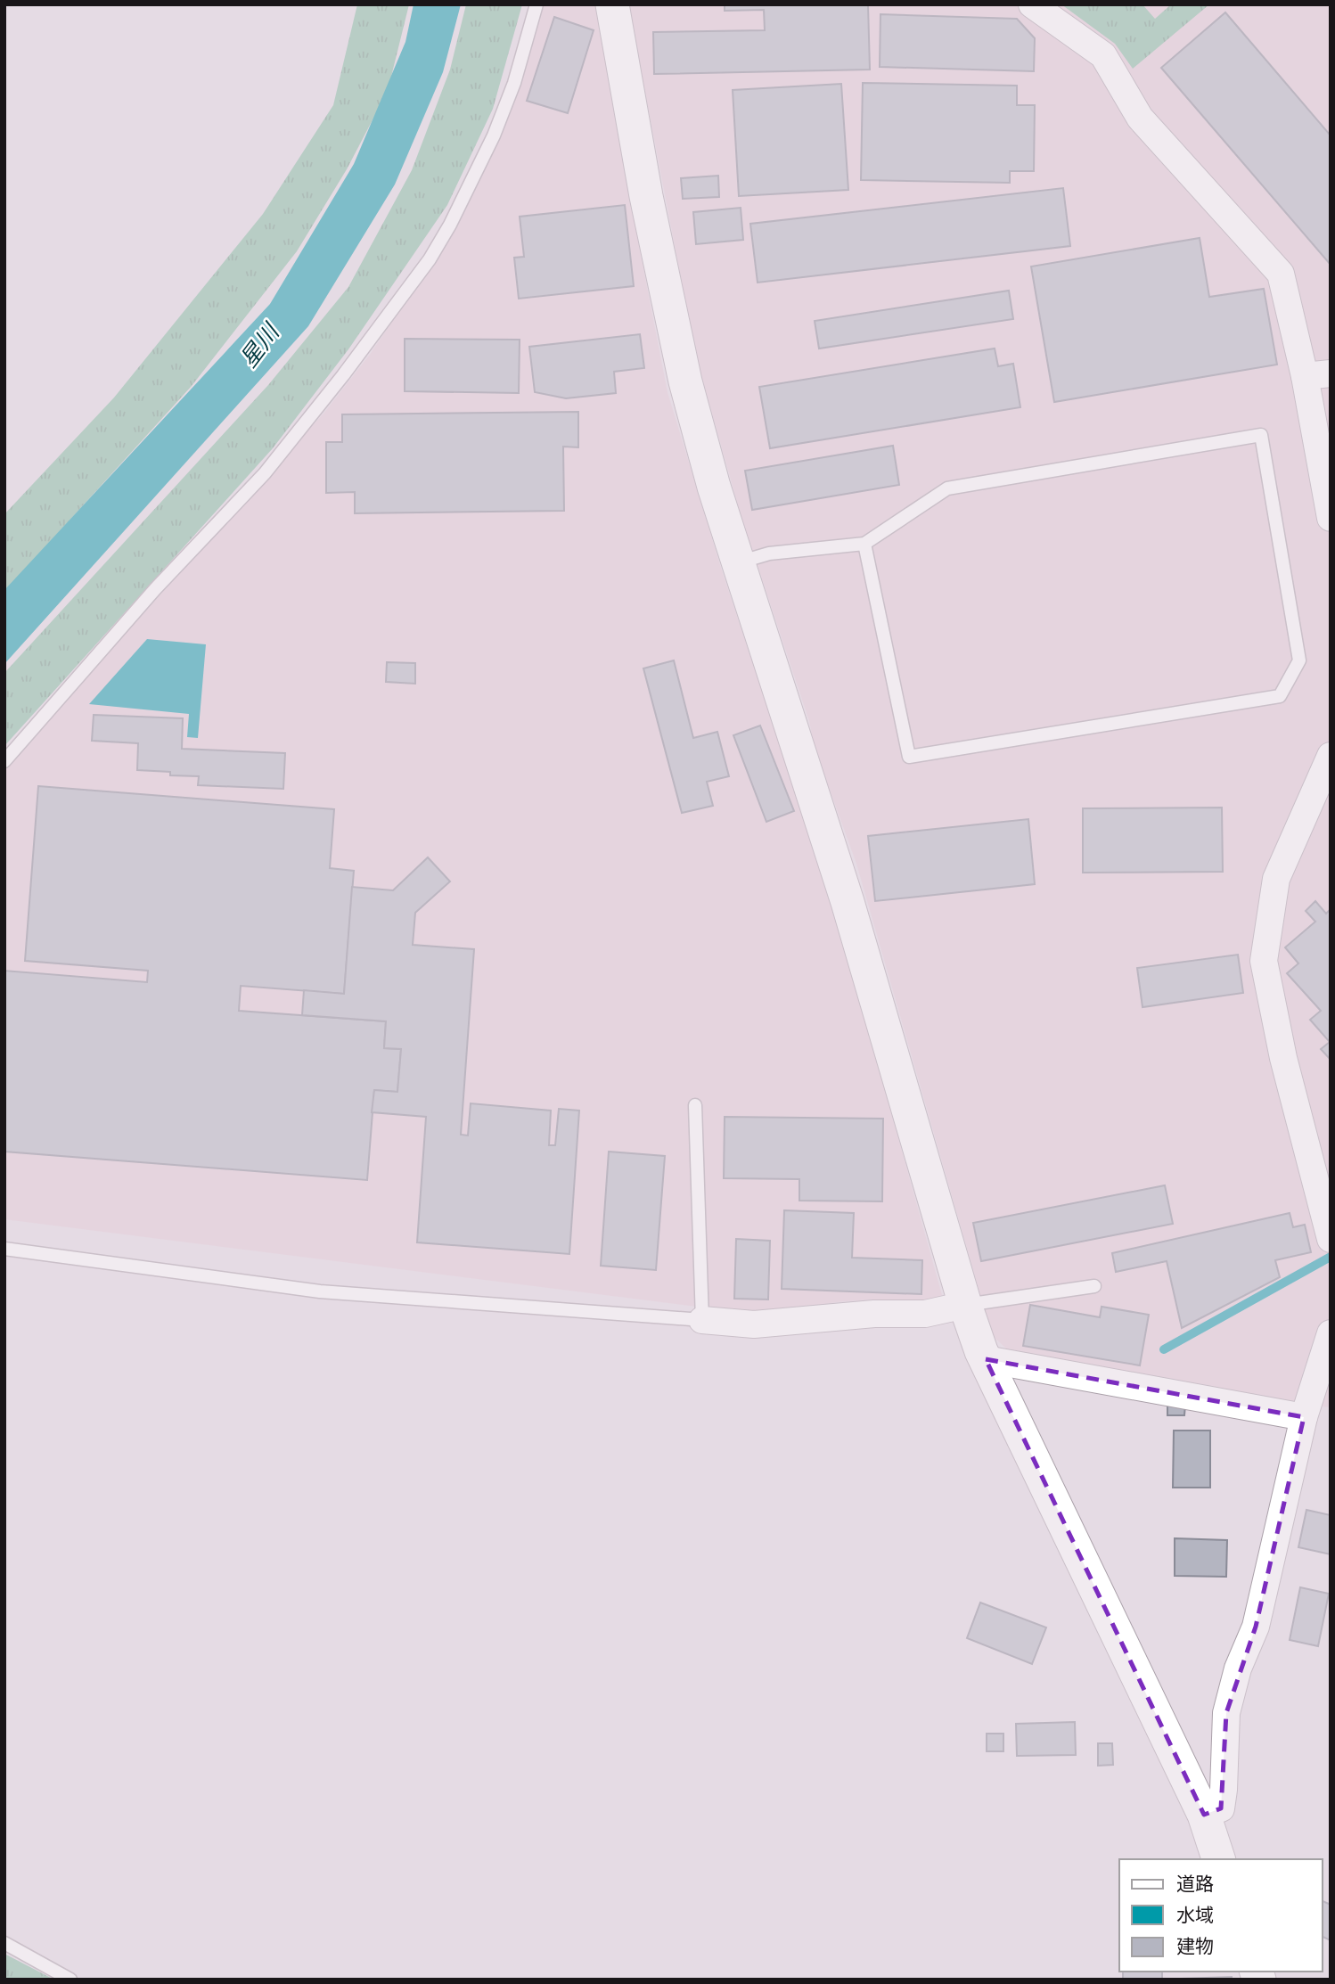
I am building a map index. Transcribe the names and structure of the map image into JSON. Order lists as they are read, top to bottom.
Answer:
{
  "water": ["星川"],
  "legend": ["道路", "水域", "建物"]
}
